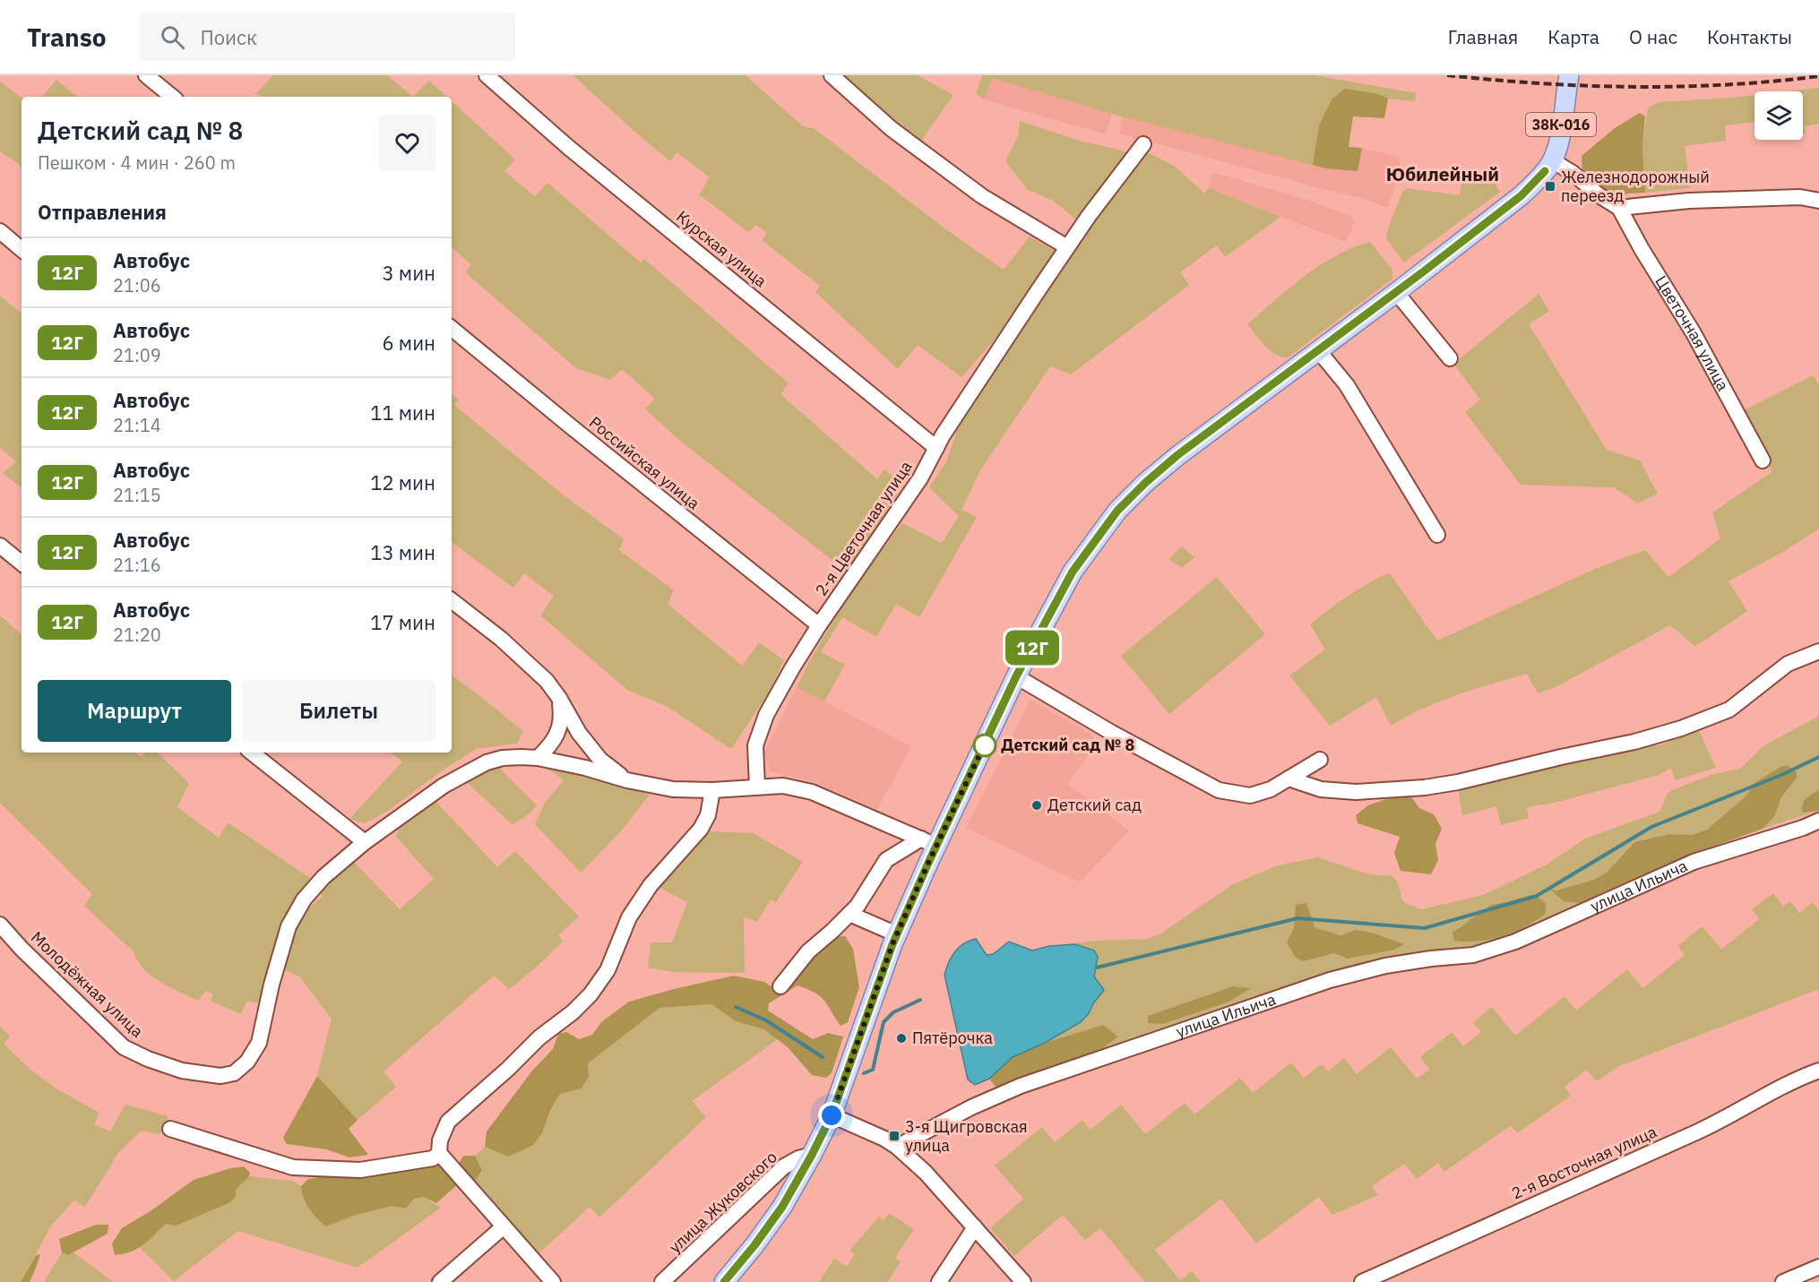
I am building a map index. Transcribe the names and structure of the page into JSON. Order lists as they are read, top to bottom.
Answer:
{
  "streets": {
    "main road": ["38К-016"],
    "street": [
      "Курская улица",
      "Цветочная улица",
      "Российская улица",
      "2-я Цветочная улица",
      "улица Ильича",
      "Молодёжная улица",
      "2-я Восточная улица",
      "улица Жуковского"
    ]
  },
  "crossings": [
    ["Курская улица", "2-я Цветочная улица"],
    ["Российская улица", "2-я Цветочная улица"]
  ],
  "districts": ["Юбилейный"],
  "places": {
    "transit": ["Железнодорожный переезд", "3-я Щигровская улица"],
    "other": ["Детский сад № 8", "Детский сад", "Пятёрочка"]
  },
  "lines": ["bus line 12Г"],
  "page": {
    "header": "Transo",
    "search": "Поиск",
    "nav": [
      "Главная",
      "Карта",
      "О нас",
      "Контакты"
    ],
    "on_map": "12Г",
    "heading": [
      ["Детский сад № 8", "Пешком · 4 мин · 260 m"],
      "Отправления"
    ],
    "list": [
      {
        "mark": "12Г",
        "name": "Автобус",
        "note": "21:06",
        "value": "3 мин"
      },
      {
        "mark": "12Г",
        "name": "Автобус",
        "note": "21:09",
        "value": "6 мин"
      },
      {
        "mark": "12Г",
        "name": "Автобус",
        "note": "21:14",
        "value": "11 мин"
      },
      {
        "mark": "12Г",
        "name": "Автобус",
        "note": "21:15",
        "value": "12 мин"
      },
      {
        "mark": "12Г",
        "name": "Автобус",
        "note": "21:16",
        "value": "13 мин"
      },
      {
        "mark": "12Г",
        "name": "Автобус",
        "note": "21:20",
        "value": "17 мин"
      }
    ],
    "buttons": ["Маршрут", "Билеты"]
  }
}
